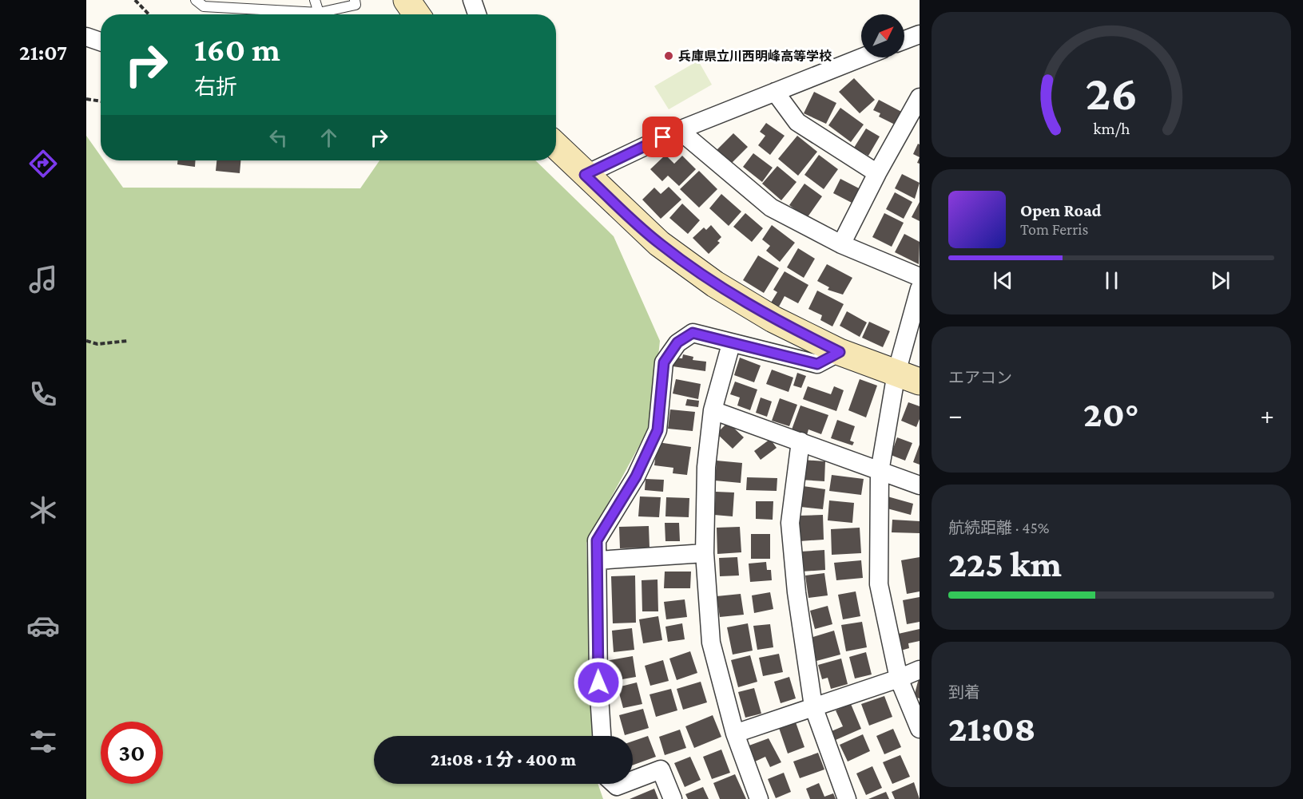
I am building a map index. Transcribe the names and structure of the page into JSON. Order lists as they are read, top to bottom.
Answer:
{
  "places": ["兵庫県立川西明峰高等学校"],
  "north": "top right",
  "page": {
    "tabs": "21:07",
    "turn": ["160 m", "右折"],
    "song": ["Open Road", "Tom Ferris"],
    "tile": [
      "エアコン",
      ["航続距離 · 45%", "225 km"],
      ["到着", "21:08"]
    ],
    "heat": ["−", "20°", "+"],
    "limit": "30",
    "trip": "21:08 · 1 分 · 400 m",
    "gauge": ["26", "km/h"]
  }
}
